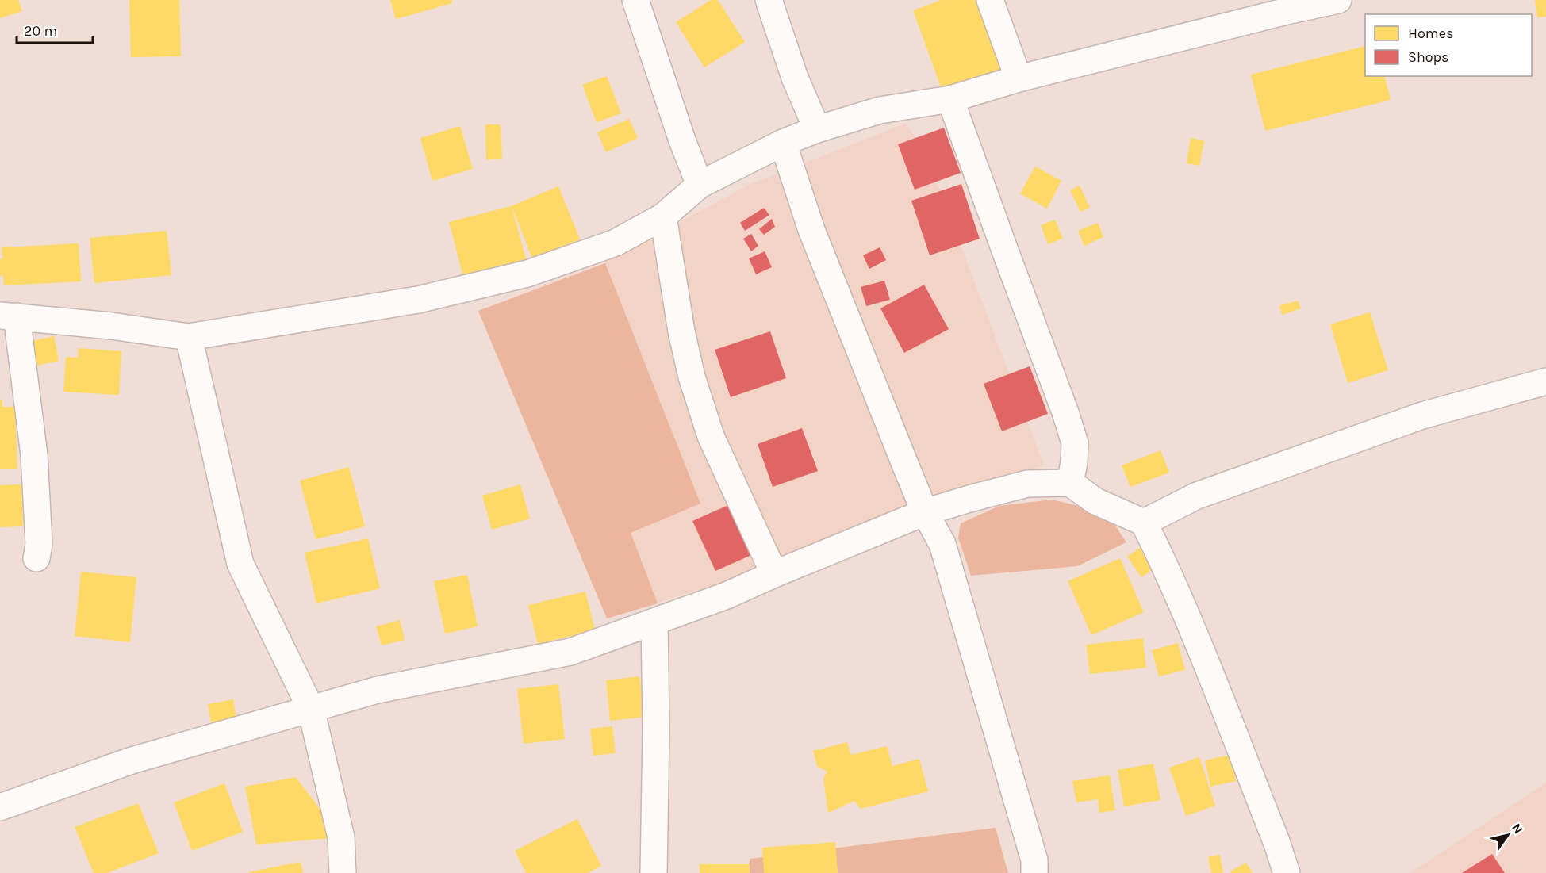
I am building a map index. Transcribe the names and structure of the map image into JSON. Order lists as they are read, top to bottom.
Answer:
{
  "legend": ["Homes", "Shops"],
  "scale_bar": "20 m",
  "north": "top right"
}
